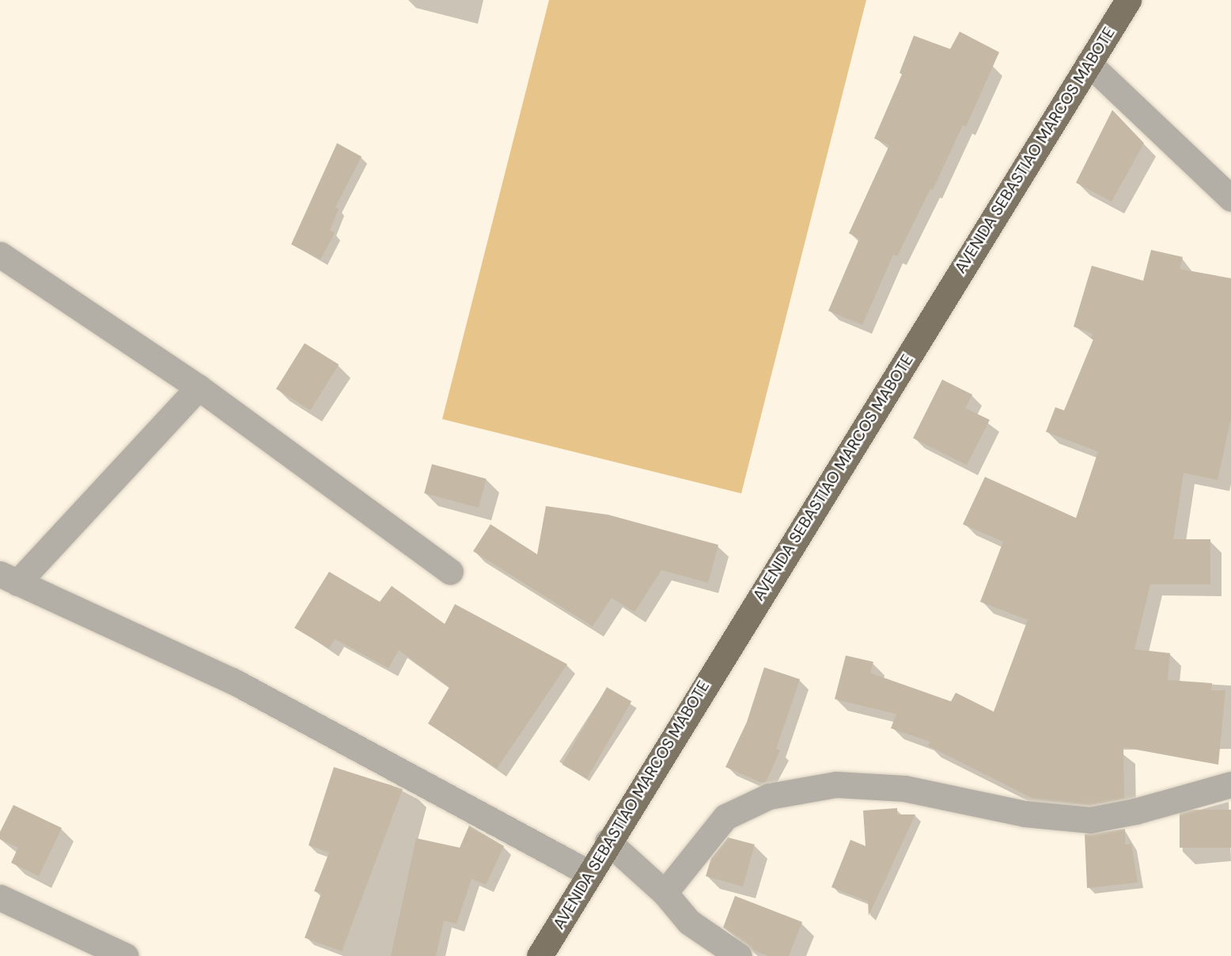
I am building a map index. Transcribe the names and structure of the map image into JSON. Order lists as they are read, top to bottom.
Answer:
{
  "streets": {
    "main road": ["AVENIDA SEBASTIAO MARCOS MABOTE"]
  }
}
